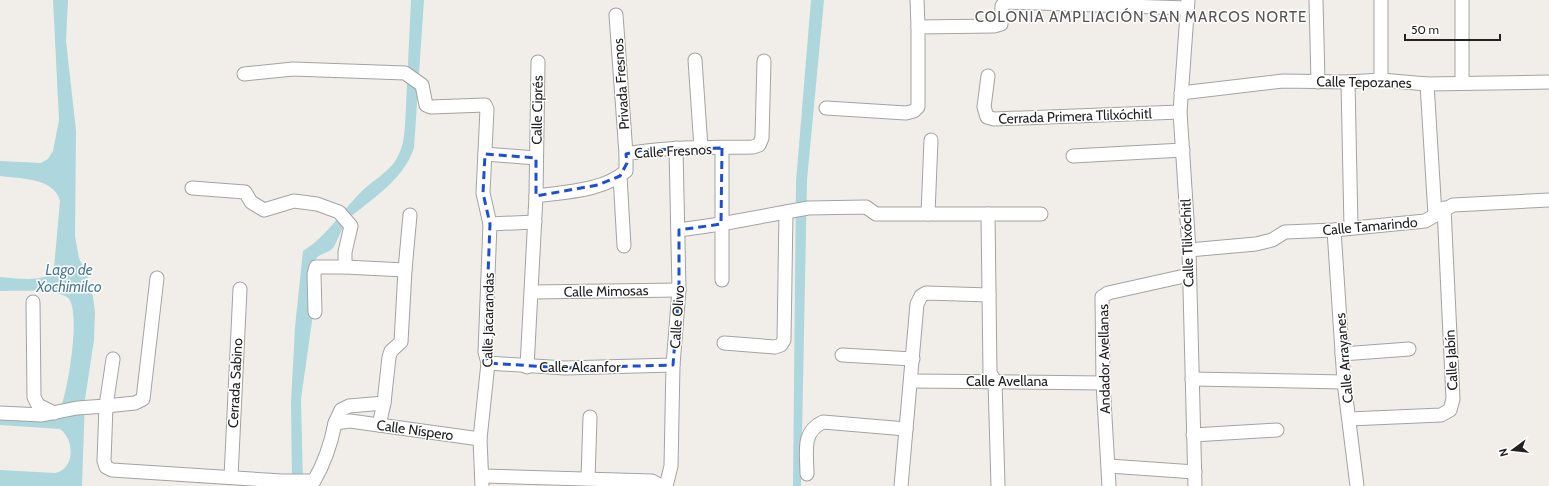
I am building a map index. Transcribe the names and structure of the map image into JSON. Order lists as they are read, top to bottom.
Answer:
{
  "streets": {
    "street": [
      "Calle Tepozanes",
      "Privada Fresnos",
      "Calle Ciprés",
      "Cerrada Primera Tlilxóchitl",
      "Calle Fresnos",
      "Calle Tamarindo",
      "Calle Tlilxóchitl",
      "Calle Mimosas",
      "Calle Olivo",
      "Calle Jacarandas",
      "Calle Arrayanes",
      "Andador Avellanas",
      "Calle Jabín",
      "Calle Alcanfor",
      "Calle Avellana",
      "Cerrada Sabino",
      "Calle Níspero"
    ]
  },
  "crossings": [
    ["Calle Tepozanes", "Calle Tlilxóchitl"],
    ["Calle Tepozanes", "Calle Jabín"],
    ["Privada Fresnos", "Calle Fresnos"],
    ["Calle Ciprés", "Calle Fresnos"],
    ["Calle Ciprés", "Calle Jacarandas"],
    ["Cerrada Primera Tlilxóchitl", "Calle Tlilxóchitl"],
    ["Calle Fresnos", "Calle Olivo"],
    ["Calle Tamarindo", "Calle Tlilxóchitl"],
    ["Calle Tamarindo", "Calle Arrayanes"],
    ["Calle Tamarindo", "Calle Jabín"],
    ["Calle Tlilxóchitl", "Andador Avellanas"],
    ["Calle Mimosas", "Calle Olivo"],
    ["Calle Olivo", "Calle Alcanfor"],
    ["Calle Jacarandas", "Calle Alcanfor"],
    ["Calle Jacarandas", "Calle Níspero"],
    ["Calle Arrayanes", "Calle Jabín"],
    ["Andador Avellanas", "Calle Avellana"]
  ],
  "districts": ["COLONIA AMPLIACIÓN SAN MARCOS NORTE"],
  "water": ["Lago de Xochimilco"],
  "scale_bar": "50 m",
  "north": "left"
}
